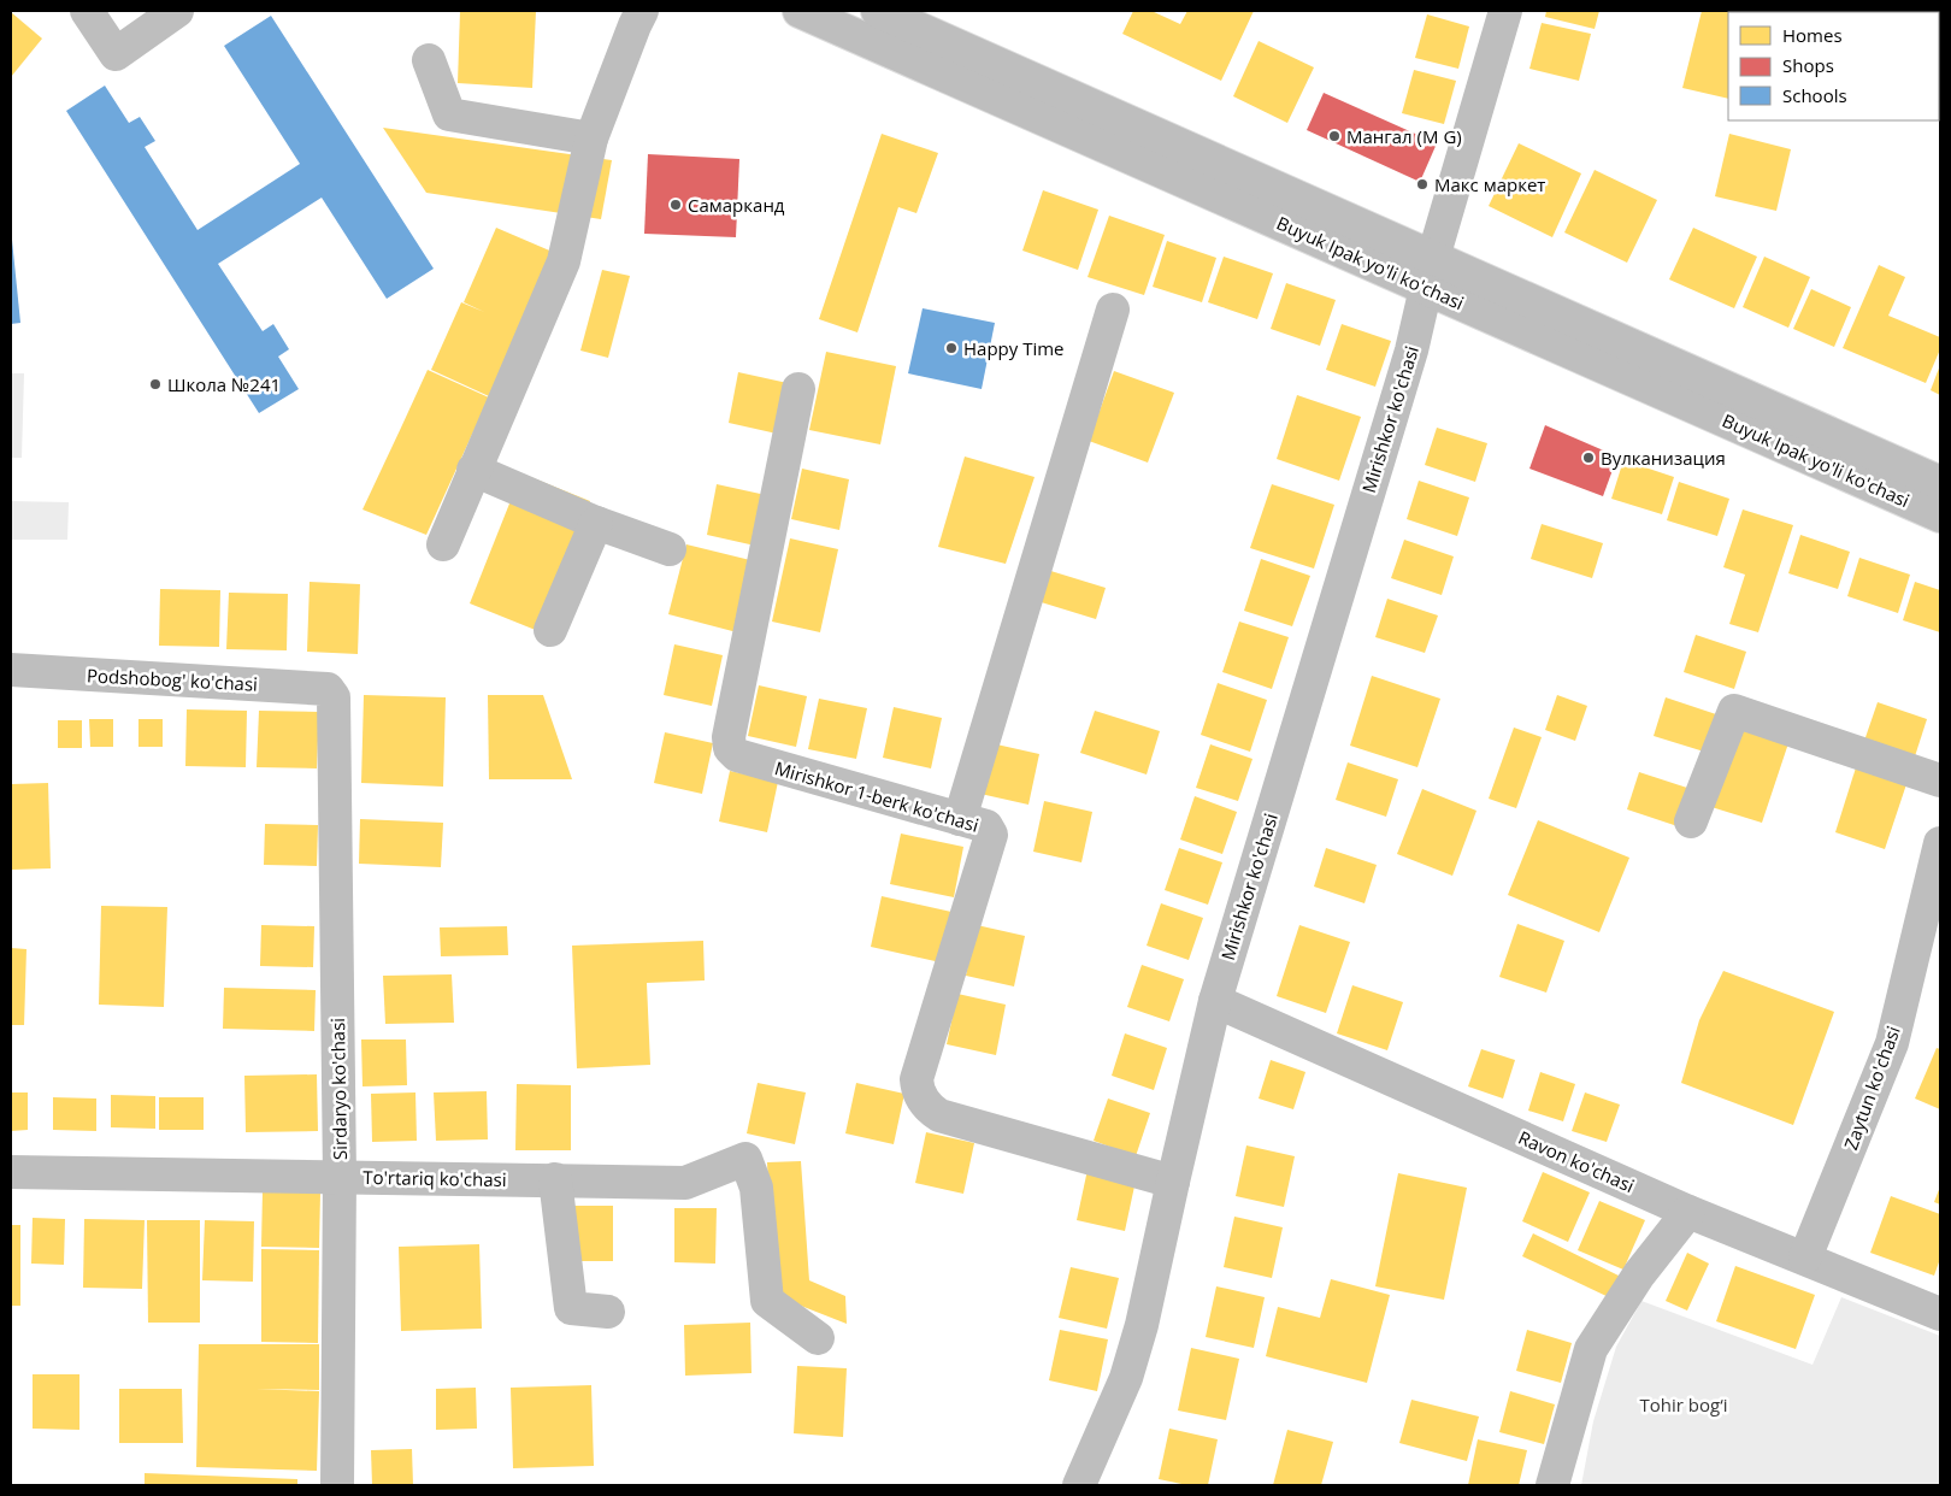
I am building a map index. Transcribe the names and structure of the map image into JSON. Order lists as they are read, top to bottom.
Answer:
{
  "streets": {
    "street": [
      "Buyuk Ipak yo'li ko'chasi",
      "Mirishkor ko'chasi",
      "Podshobog' ko'chasi",
      "Mirishkor 1-berk ko'chasi",
      "Zaytun ko'chasi",
      "Sirdaryo ko'chasi",
      "Ravon ko'chasi",
      "To'rtariq ko'chasi"
    ]
  },
  "crossings": [
    ["Buyuk Ipak yo'li ko'chasi", "Mirishkor ko'chasi"],
    ["Mirishkor ko'chasi", "Mirishkor 1-berk ko'chasi"],
    ["Mirishkor ko'chasi", "Ravon ko'chasi"],
    ["Podshobog' ko'chasi", "Sirdaryo ko'chasi"],
    ["Zaytun ko'chasi", "Ravon ko'chasi"],
    ["Sirdaryo ko'chasi", "To'rtariq ko'chasi"]
  ],
  "parks": ["Tohir bog‘i"],
  "places": [
    "Мангал (M G)",
    "Макс маркет",
    "Самарканд",
    "Happy Time",
    "Школа №241",
    "Вулканизация"
  ],
  "legend": ["Homes", "Shops", "Schools"]
}
